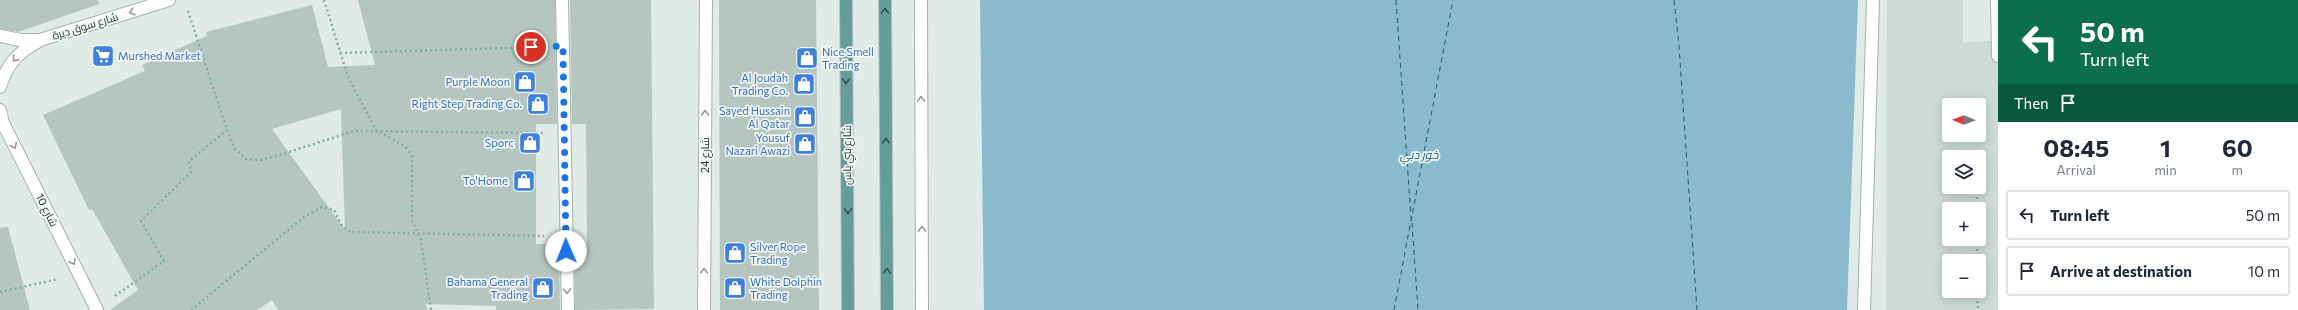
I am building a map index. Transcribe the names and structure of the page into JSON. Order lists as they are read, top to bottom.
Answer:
{
  "streets": {
    "main road": ["شارع بني ياس"],
    "street": ["شارع سوق ديرة", "شارع 24", "شارع 10"]
  },
  "one_way": ["شارع سوق ديرة", "شارع 24", "شارع 10"],
  "water": ["خور دبي"],
  "places": {
    "supermarket": ["Murshed Market"],
    "shop": [
      "Nice Smell Trading",
      "Purple Moon",
      "Al Joudah Trading Co.",
      "Right Step Trading Co.",
      "Sayed Hussain Al Qatar",
      "Sporc",
      "Yousuf Nazari Awazi",
      "To'Home",
      "Silver Rope Trading",
      "Bahama General Trading",
      "White Dolphin Trading"
    ]
  },
  "north": "left",
  "page": {
    "turn": ["50 m", "Turn left"],
    "then": "Then",
    "map_buttons": ["+", "−"],
    "eta": [
      "08:45",
      "Arrival",
      "1",
      "min",
      "60",
      "m"
    ],
    "list": [
      {
        "name": "Turn left",
        "value": "50 m"
      },
      {
        "name": "Arrive at destination",
        "value": "10 m"
      }
    ]
  }
}
